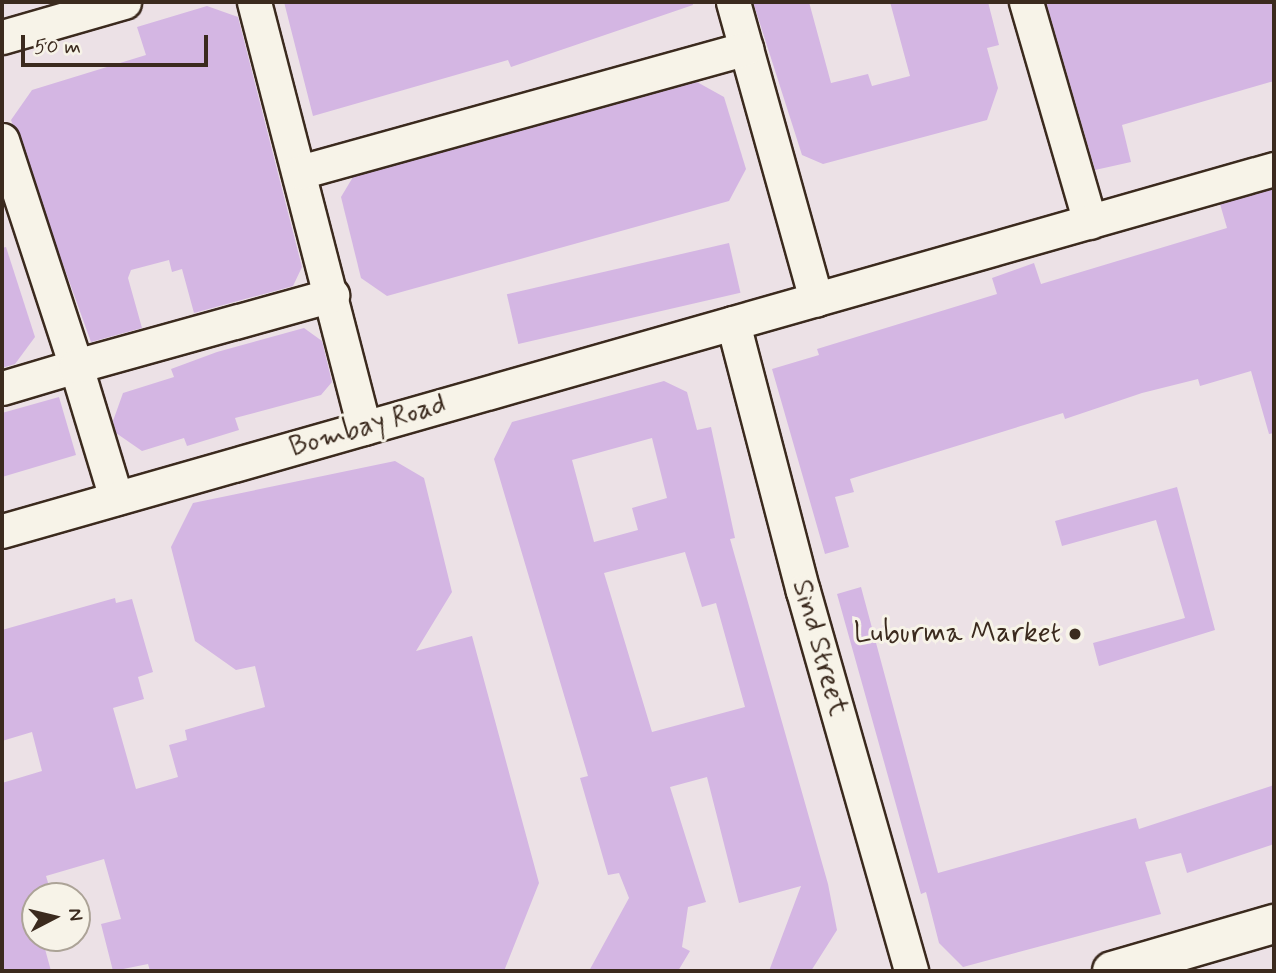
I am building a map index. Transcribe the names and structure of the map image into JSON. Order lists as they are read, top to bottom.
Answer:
{
  "streets": {
    "street": ["Bombay Road", "Sind Street"]
  },
  "crossings": [
    ["Bombay Road", "Sind Street"]
  ],
  "places": ["Luburma Market"],
  "scale_bar": "50 m",
  "north": "right"
}
